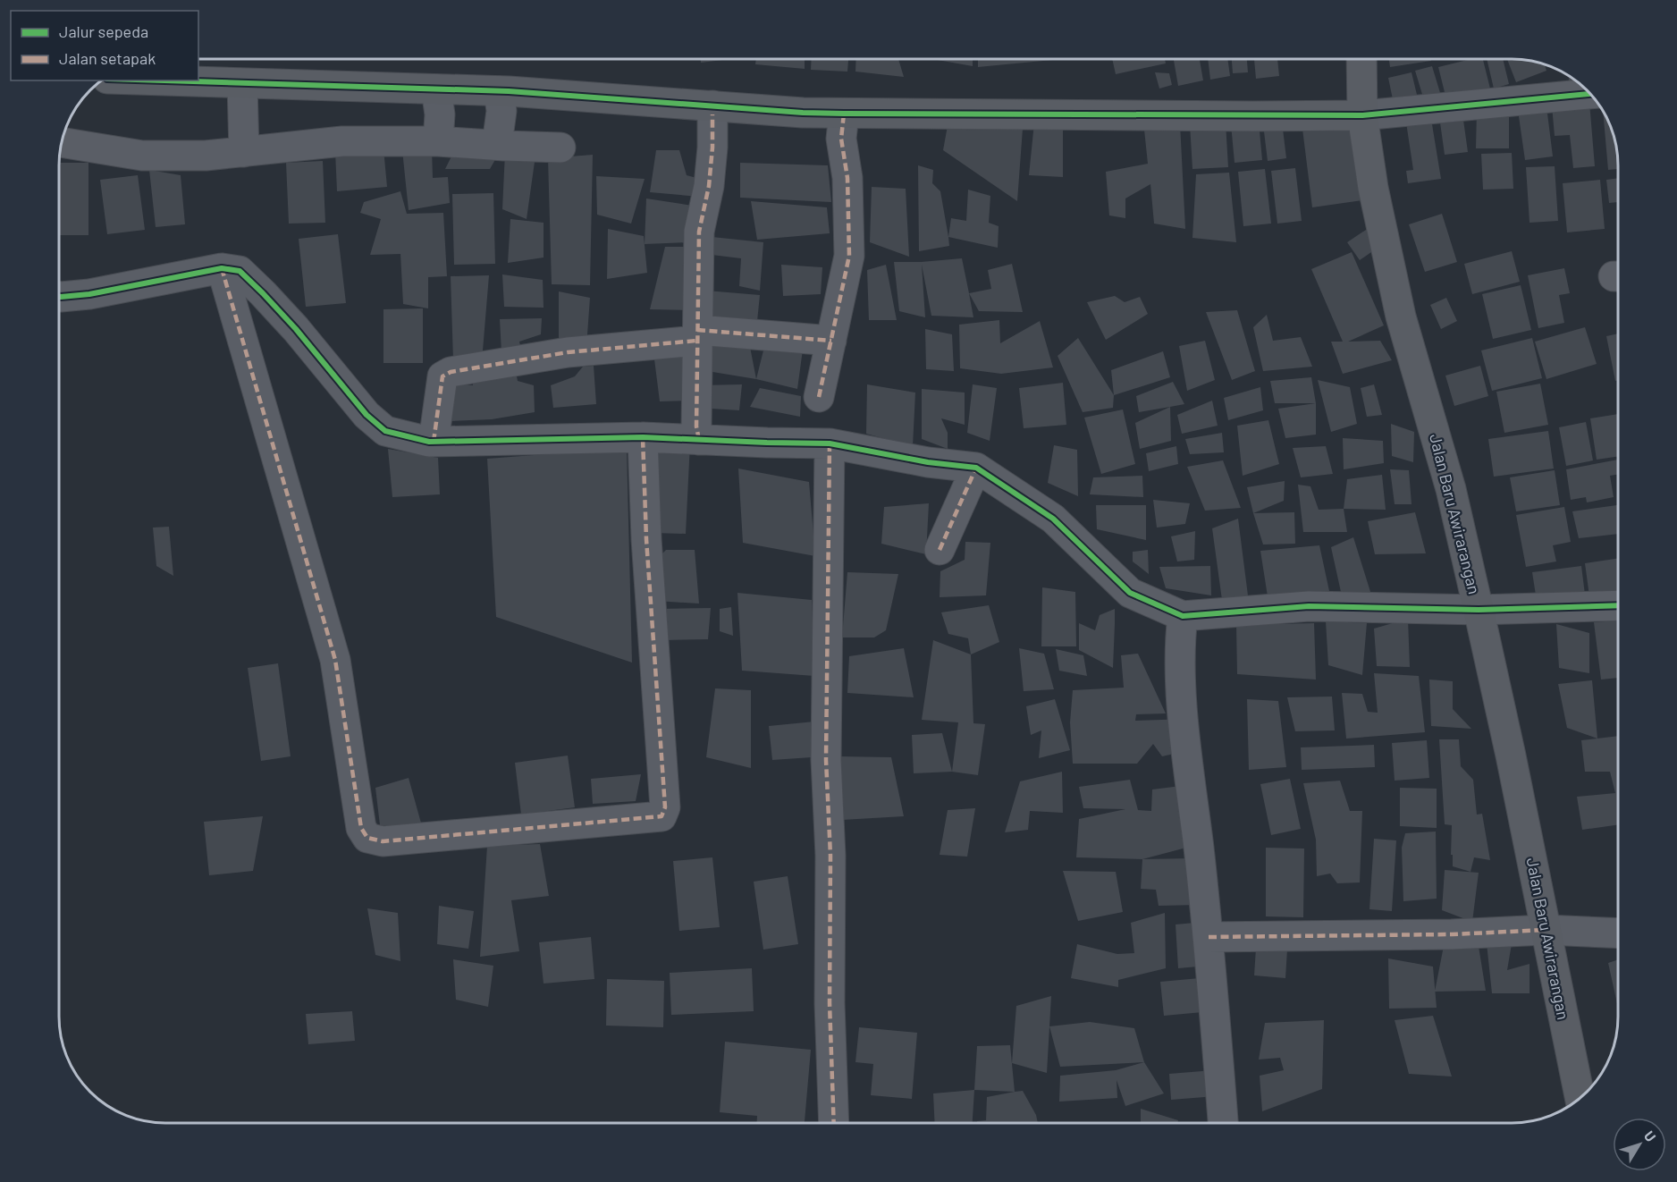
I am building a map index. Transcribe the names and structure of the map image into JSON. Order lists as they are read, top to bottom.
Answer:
{
  "streets": {
    "street": ["Jalan Baru Awirarangan"]
  },
  "legend": ["Jalur sepeda", "Jalan setapak"],
  "north": "top right"
}
